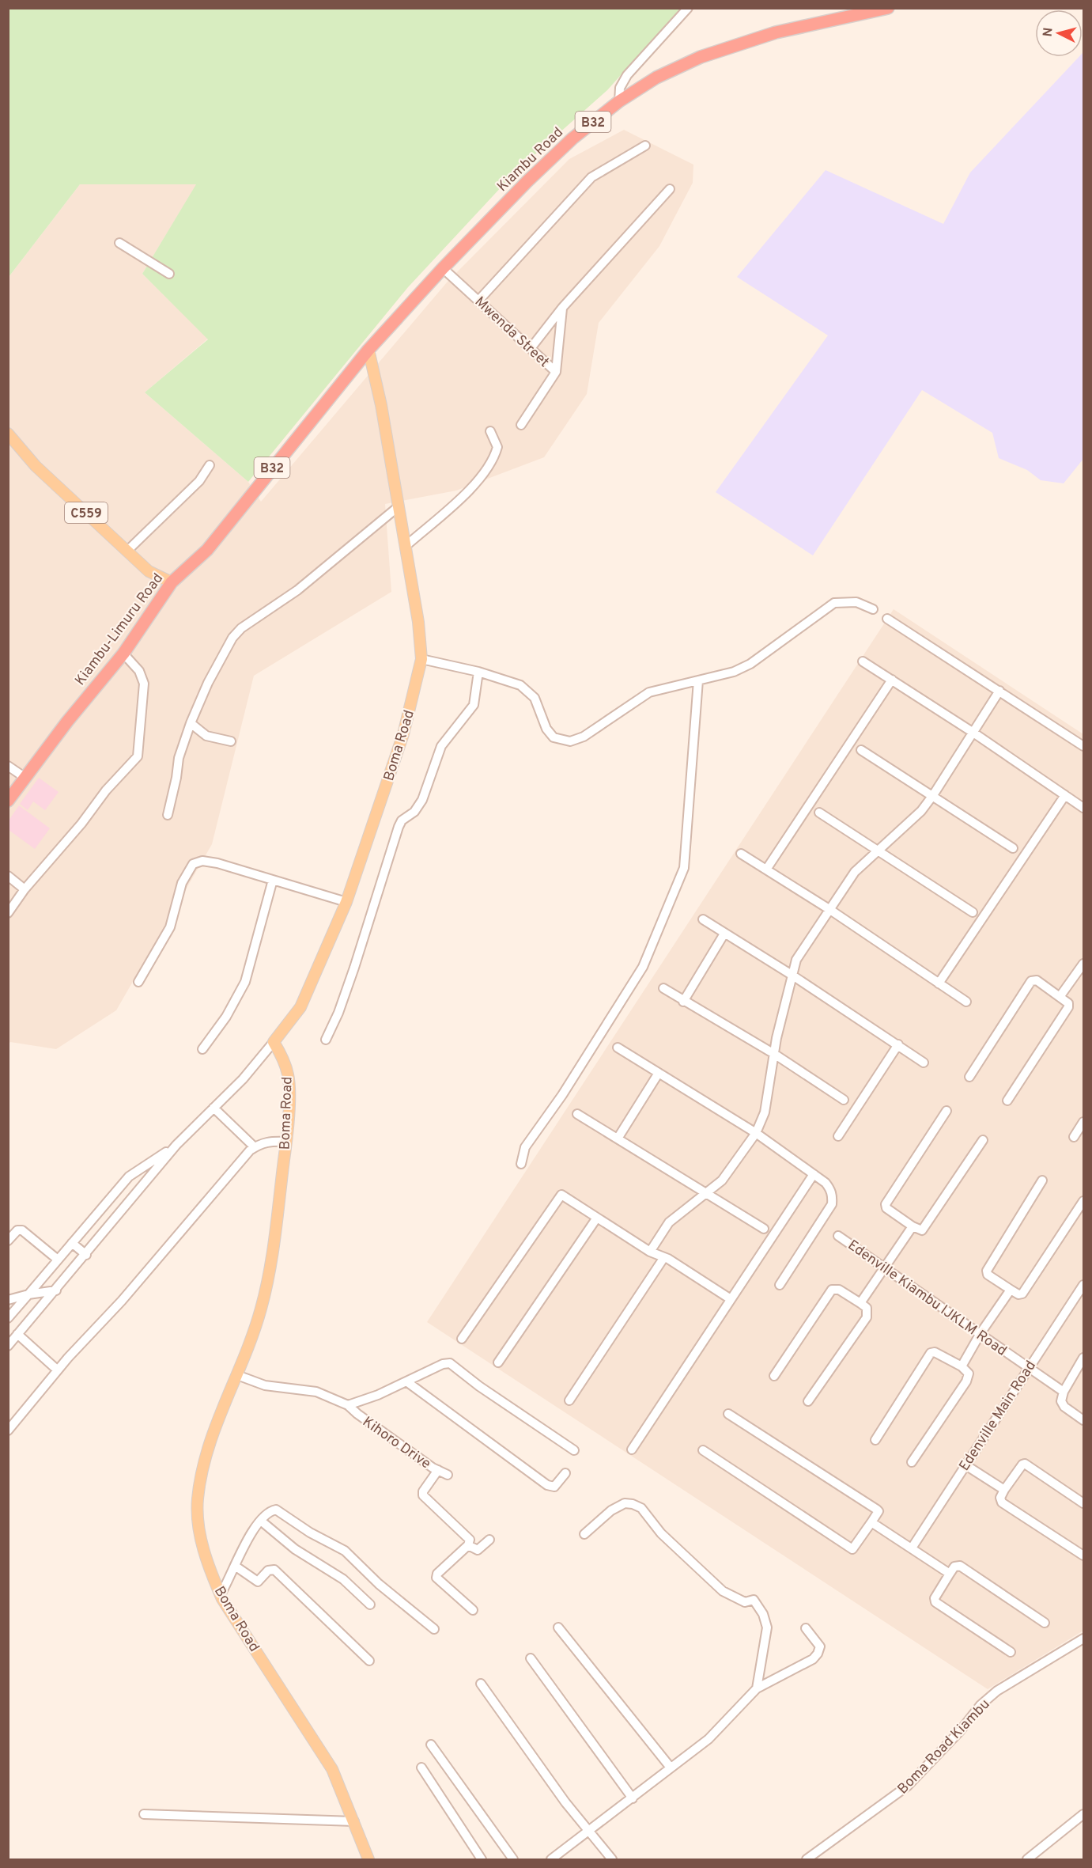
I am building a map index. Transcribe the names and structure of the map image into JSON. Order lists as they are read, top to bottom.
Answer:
{
  "streets": {
    "highway": ["B32", "Kiambu Road", "Kiambu-Limuru Road"],
    "main road": ["C559", "Boma Road"],
    "street": [
      "Mwenda Street",
      "Edenville Kiambu IJKLM Road",
      "Edenville Main Road",
      "Kihoro Drive",
      "Boma Road Kiambu"
    ]
  },
  "crossings": [
    ["Kiambu Road", "Mwenda Street"],
    ["Kiambu Road", "Kiambu-Limuru Road"],
    ["Kiambu Road", "Boma Road"],
    ["C559", "Kiambu-Limuru Road"],
    ["Kiambu-Limuru Road", "Boma Road"],
    ["Boma Road", "Kihoro Drive"],
    ["Edenville Kiambu IJKLM Road", "Edenville Main Road"]
  ],
  "north": "left"
}
